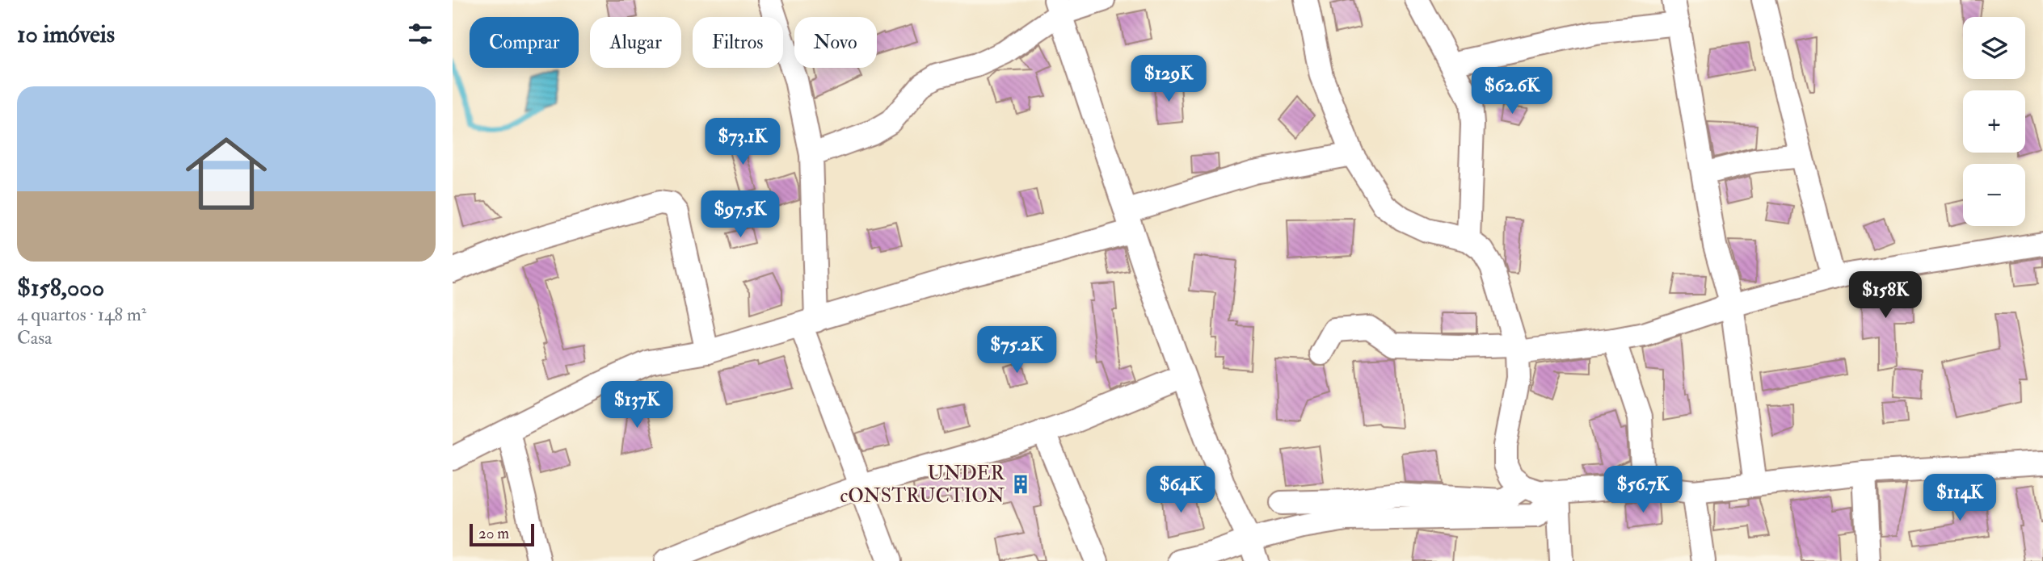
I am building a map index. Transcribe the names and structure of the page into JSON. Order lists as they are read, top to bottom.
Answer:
{
  "places": {
    "building": ["UNDER cONSTRUCTION"]
  },
  "scale_bar": "20 m",
  "page": {
    "heading": "10 imóveis",
    "map_buttons": ["+", "−"],
    "chip": [
      "Comprar",
      "Alugar",
      "Filtros",
      "Novo"
    ],
    "price": [
      "$129K",
      "$62.6K",
      "$73.1K",
      "$97.5K",
      "$158K",
      "$75.2K",
      "$137K",
      "$64K",
      "$56.7K",
      "$114K"
    ],
    "list": [
      {
        "name": "$158,000",
        "note": "4 quartos · 148 m² · Casa"
      }
    ],
    "scale": "20 m"
  }
}
